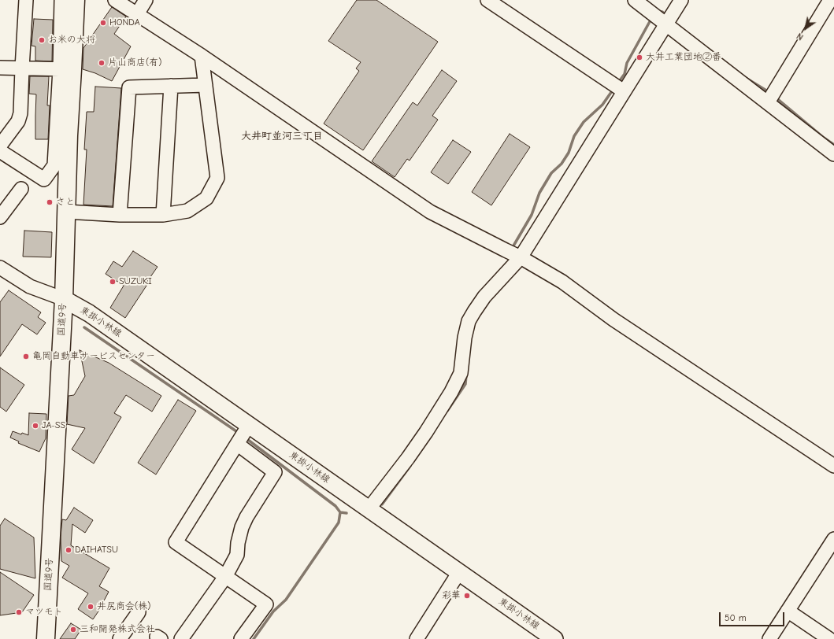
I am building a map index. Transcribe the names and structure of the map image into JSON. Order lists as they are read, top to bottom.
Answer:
{
  "streets": {
    "highway": ["国道9号"],
    "main road": ["東掛小林線"]
  },
  "crossings": [
    ["国道9号", "東掛小林線"]
  ],
  "districts": ["大井町並河三丁目"],
  "places": [
    "HONDA",
    "お米の大将",
    "大井工業団地②番",
    "片山商店(有)",
    "さと",
    "SUZUKI",
    "亀岡自動車サービスセンター",
    "JA-SS",
    "DAIHATSU",
    "彩華",
    "井尻商会(株)",
    "マツモト",
    "三和開発株式会社"
  ],
  "scale_bar": "50 m",
  "north": "bottom left"
}
